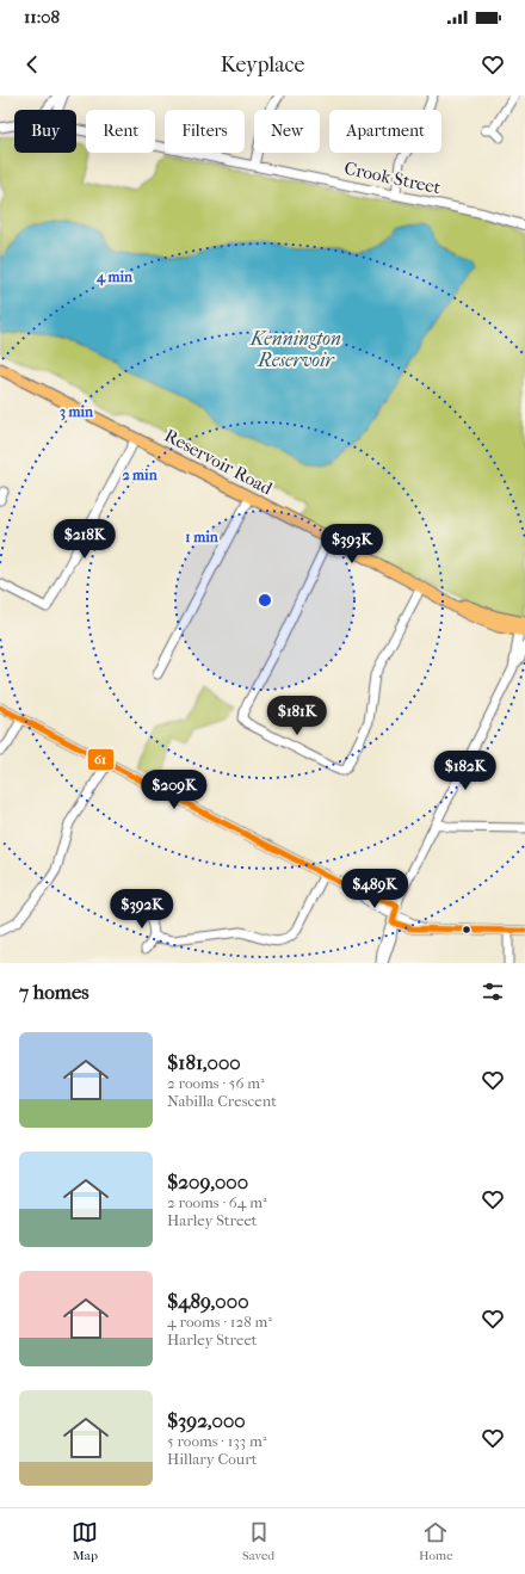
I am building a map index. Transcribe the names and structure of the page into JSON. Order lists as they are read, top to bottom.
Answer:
{
  "streets": {
    "main road": ["Reservoir Road"],
    "street": ["Crook Street"]
  },
  "water": ["Kennington Reservoir"],
  "lines": ["transit line 61"],
  "page": {
    "status": "11:08",
    "header": "Keyplace",
    "chip": [
      "Buy",
      "Rent",
      "Filters",
      "New",
      "Apartment"
    ],
    "price": [
      "$218K",
      "$393K",
      "$181K",
      "$182K",
      "$209K",
      "$489K",
      "$392K"
    ],
    "heading": "7 homes",
    "list": [
      {
        "name": "$181,000",
        "note": "2 rooms · 56 m² · Nabilla Crescent"
      },
      {
        "name": "$209,000",
        "note": "2 rooms · 64 m² · Harley Street"
      },
      {
        "name": "$489,000",
        "note": "4 rooms · 128 m² · Harley Street"
      },
      {
        "name": "$392,000",
        "note": "5 rooms · 133 m² · Hillary Court"
      }
    ],
    "tabs": ["Map", "Saved", "Home"]
  },
  "rings": [
    "4 min",
    "3 min",
    "2 min",
    "1 min"
  ]
}
